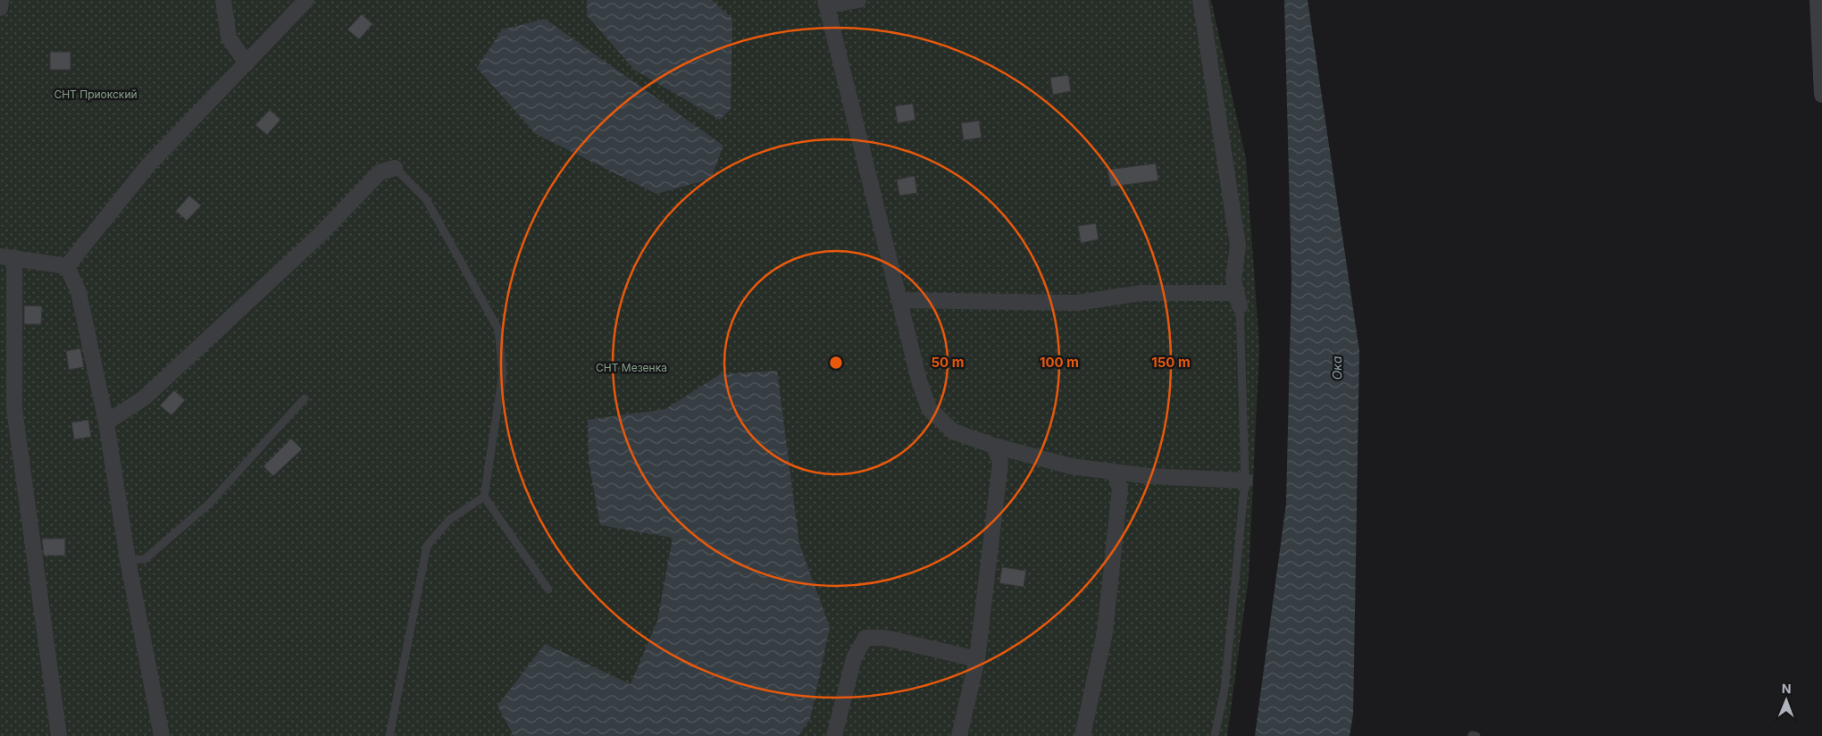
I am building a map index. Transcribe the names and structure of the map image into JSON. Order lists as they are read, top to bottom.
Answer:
{
  "water": ["Ока"],
  "parks": ["СНТ Приокский", "СНТ Мезенка"],
  "north": "top",
  "rings": ["50 m", "100 m", "150 m"]
}
